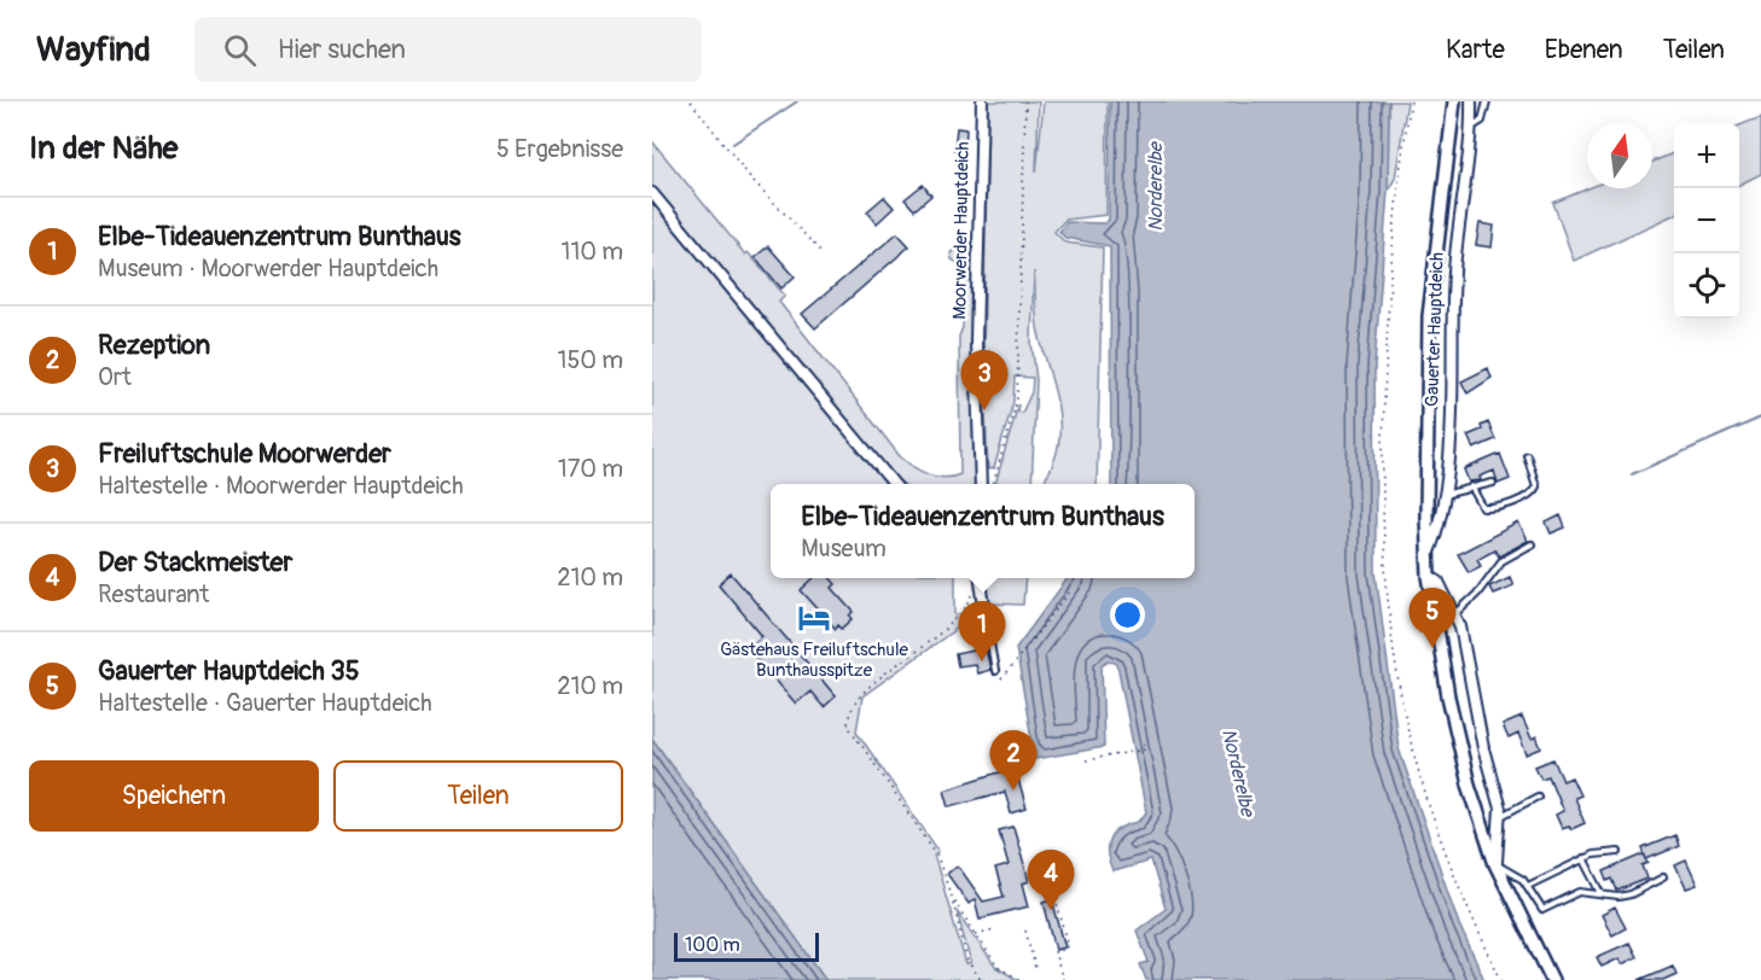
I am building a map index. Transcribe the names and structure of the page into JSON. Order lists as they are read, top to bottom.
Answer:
{
  "streets": {
    "street": ["Moorwerder Hauptdeich", "Gauerter Hauptdeich"]
  },
  "water": ["Norderelbe"],
  "places": {
    "hotel": ["Gästehaus Freiluftschule Bunthausspitze"]
  },
  "scale_bar": "100 m",
  "north": "top",
  "page": {
    "header": "Wayfind",
    "search": "Hier suchen",
    "nav": ["Karte", "Ebenen", "Teilen"],
    "heading": ["In der Nähe", "5 Ergebnisse"],
    "map_buttons": ["+", "−"],
    "list": [
      {
        "mark": "1",
        "name": "Elbe-Tideauenzentrum Bunthaus",
        "note": "Museum · Moorwerder Hauptdeich",
        "value": "110 m"
      },
      {
        "mark": "2",
        "name": "Rezeption",
        "note": "Ort",
        "value": "150 m"
      },
      {
        "mark": "3",
        "name": "Freiluftschule Moorwerder",
        "note": "Haltestelle · Moorwerder Hauptdeich",
        "value": "170 m"
      },
      {
        "mark": "4",
        "name": "Der Stackmeister",
        "note": "Restaurant",
        "value": "210 m"
      },
      {
        "mark": "5",
        "name": "Gauerter Hauptdeich 35",
        "note": "Haltestelle · Gauerter Hauptdeich",
        "value": "210 m"
      }
    ],
    "pins": [
      "3",
      "5",
      "1",
      "2",
      "4"
    ],
    "popup": ["Elbe-Tideauenzentrum Bunthaus", "Museum"],
    "buttons": ["Speichern", "Teilen"],
    "scale": "100 m"
  }
}
